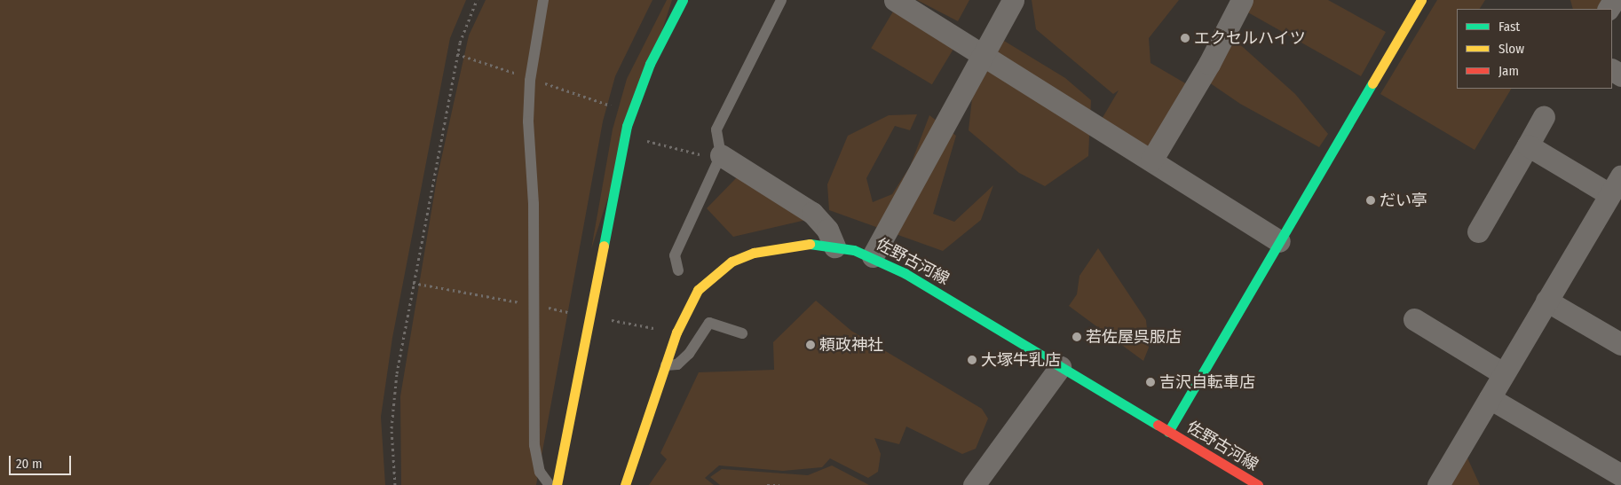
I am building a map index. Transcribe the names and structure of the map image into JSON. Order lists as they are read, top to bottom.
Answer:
{
  "streets": {
    "street": ["佐野古河線"]
  },
  "places": [
    "エクセルハイツ",
    "だい亭",
    "若佐屋呉服店",
    "頼政神社",
    "大塚牛乳店",
    "吉沢自転車店"
  ],
  "legend": ["Fast", "Slow", "Jam"],
  "scale_bar": "20 m"
}
